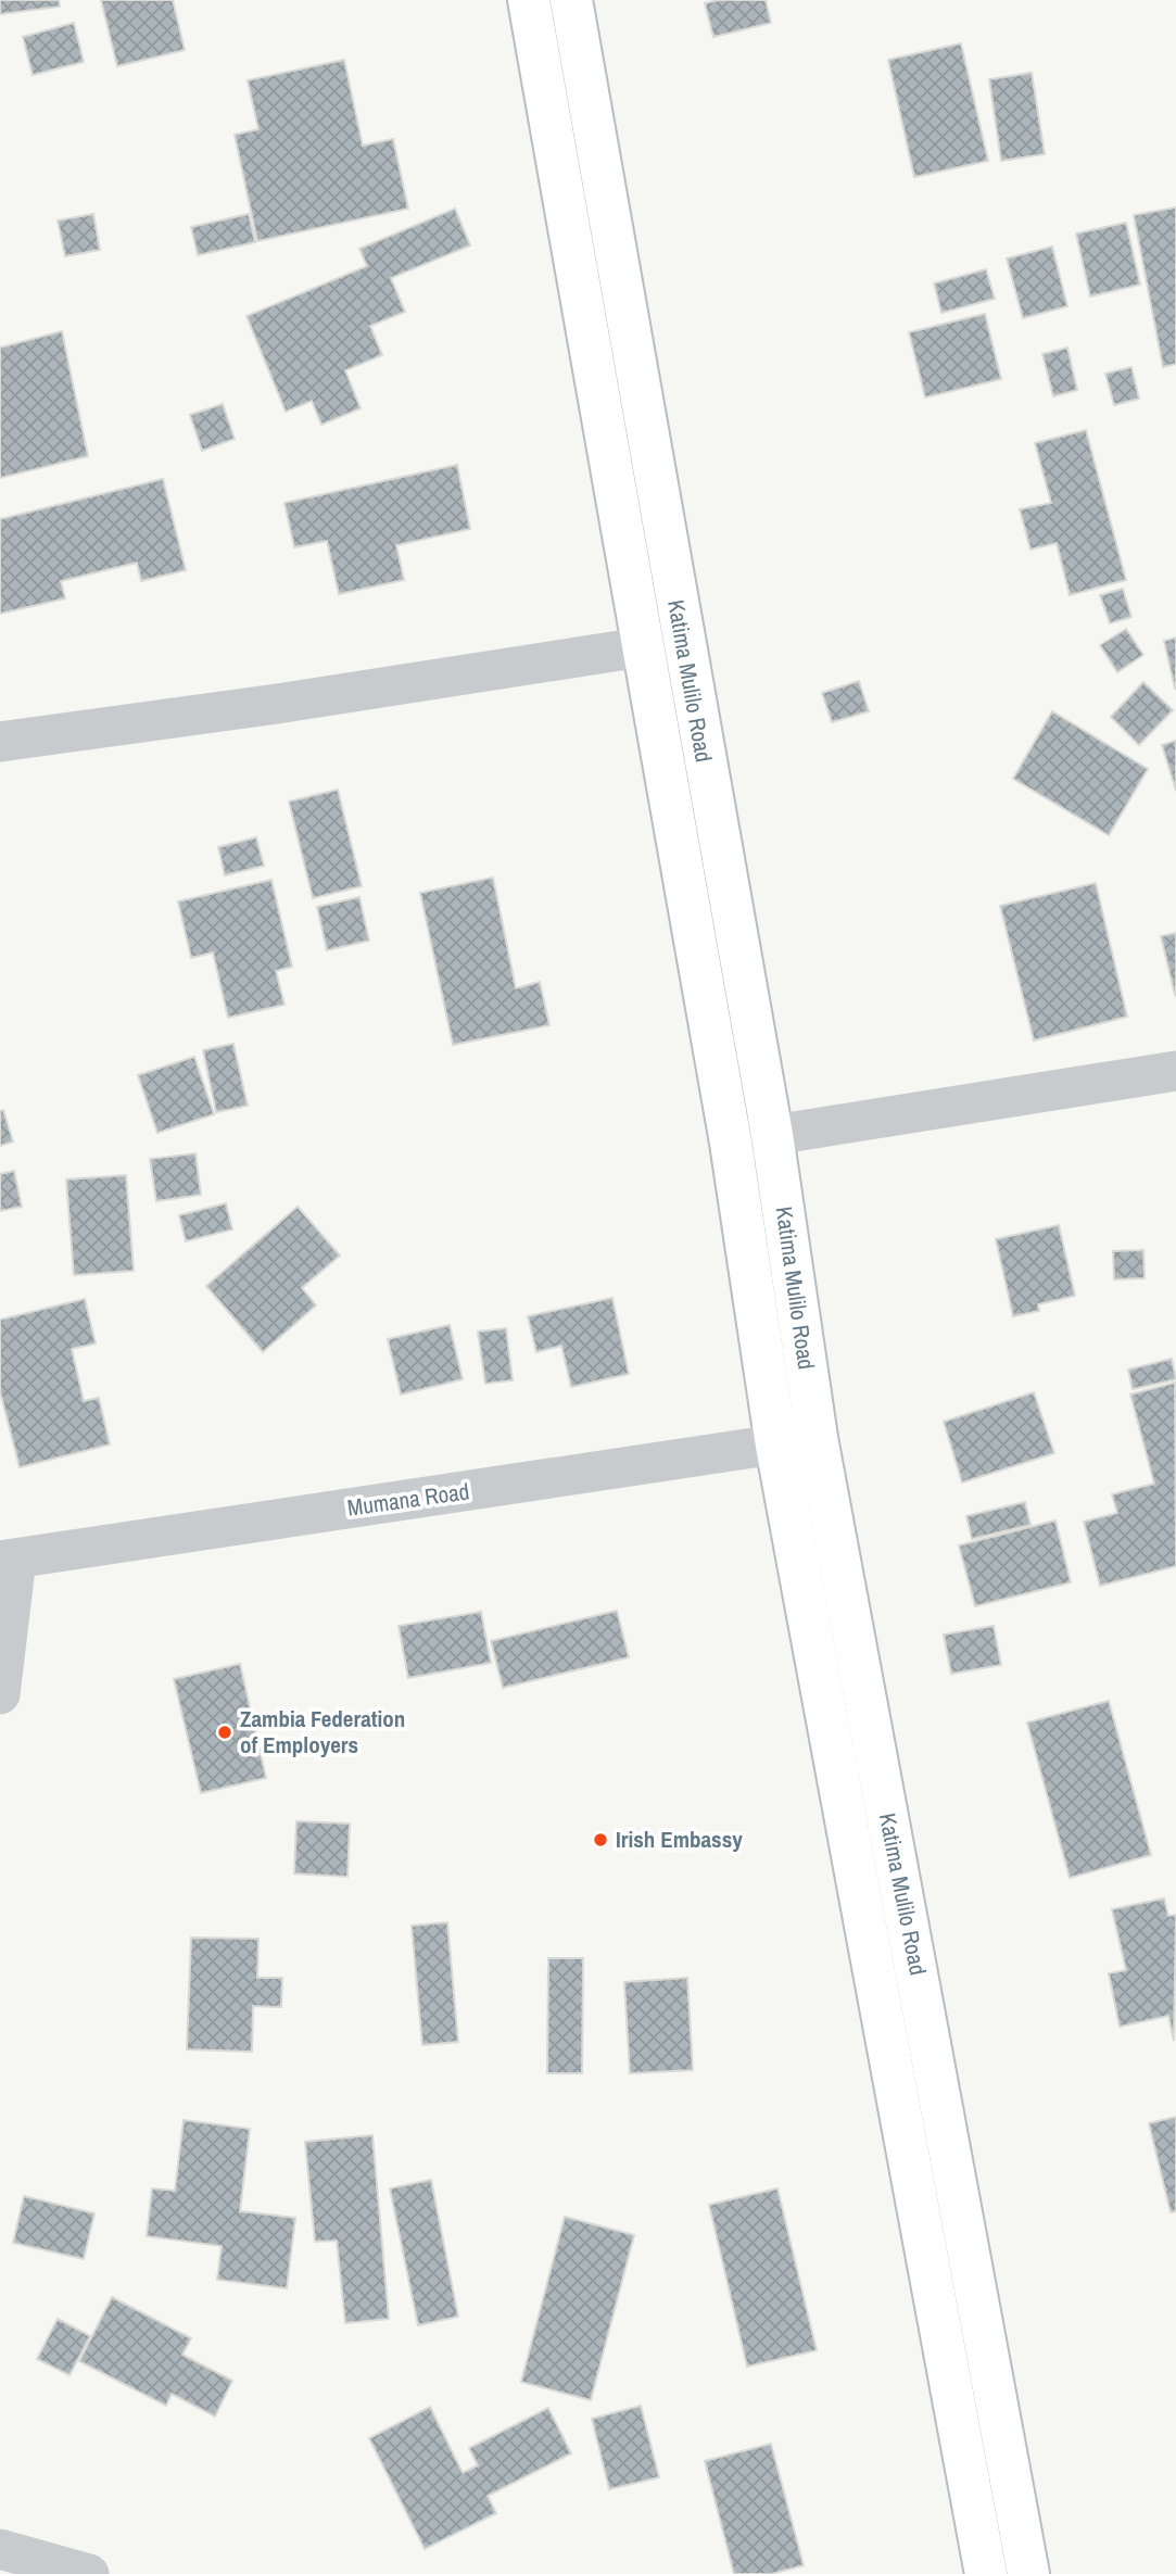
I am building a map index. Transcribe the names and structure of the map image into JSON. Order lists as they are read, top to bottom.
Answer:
{
  "streets": {
    "main road": ["Katima Mulilo Road"],
    "street": ["Mumana Road"]
  },
  "crossings": [
    ["Katima Mulilo Road", "Mumana Road"]
  ],
  "places": ["Zambia Federation of Employers", "Irish Embassy"]
}
